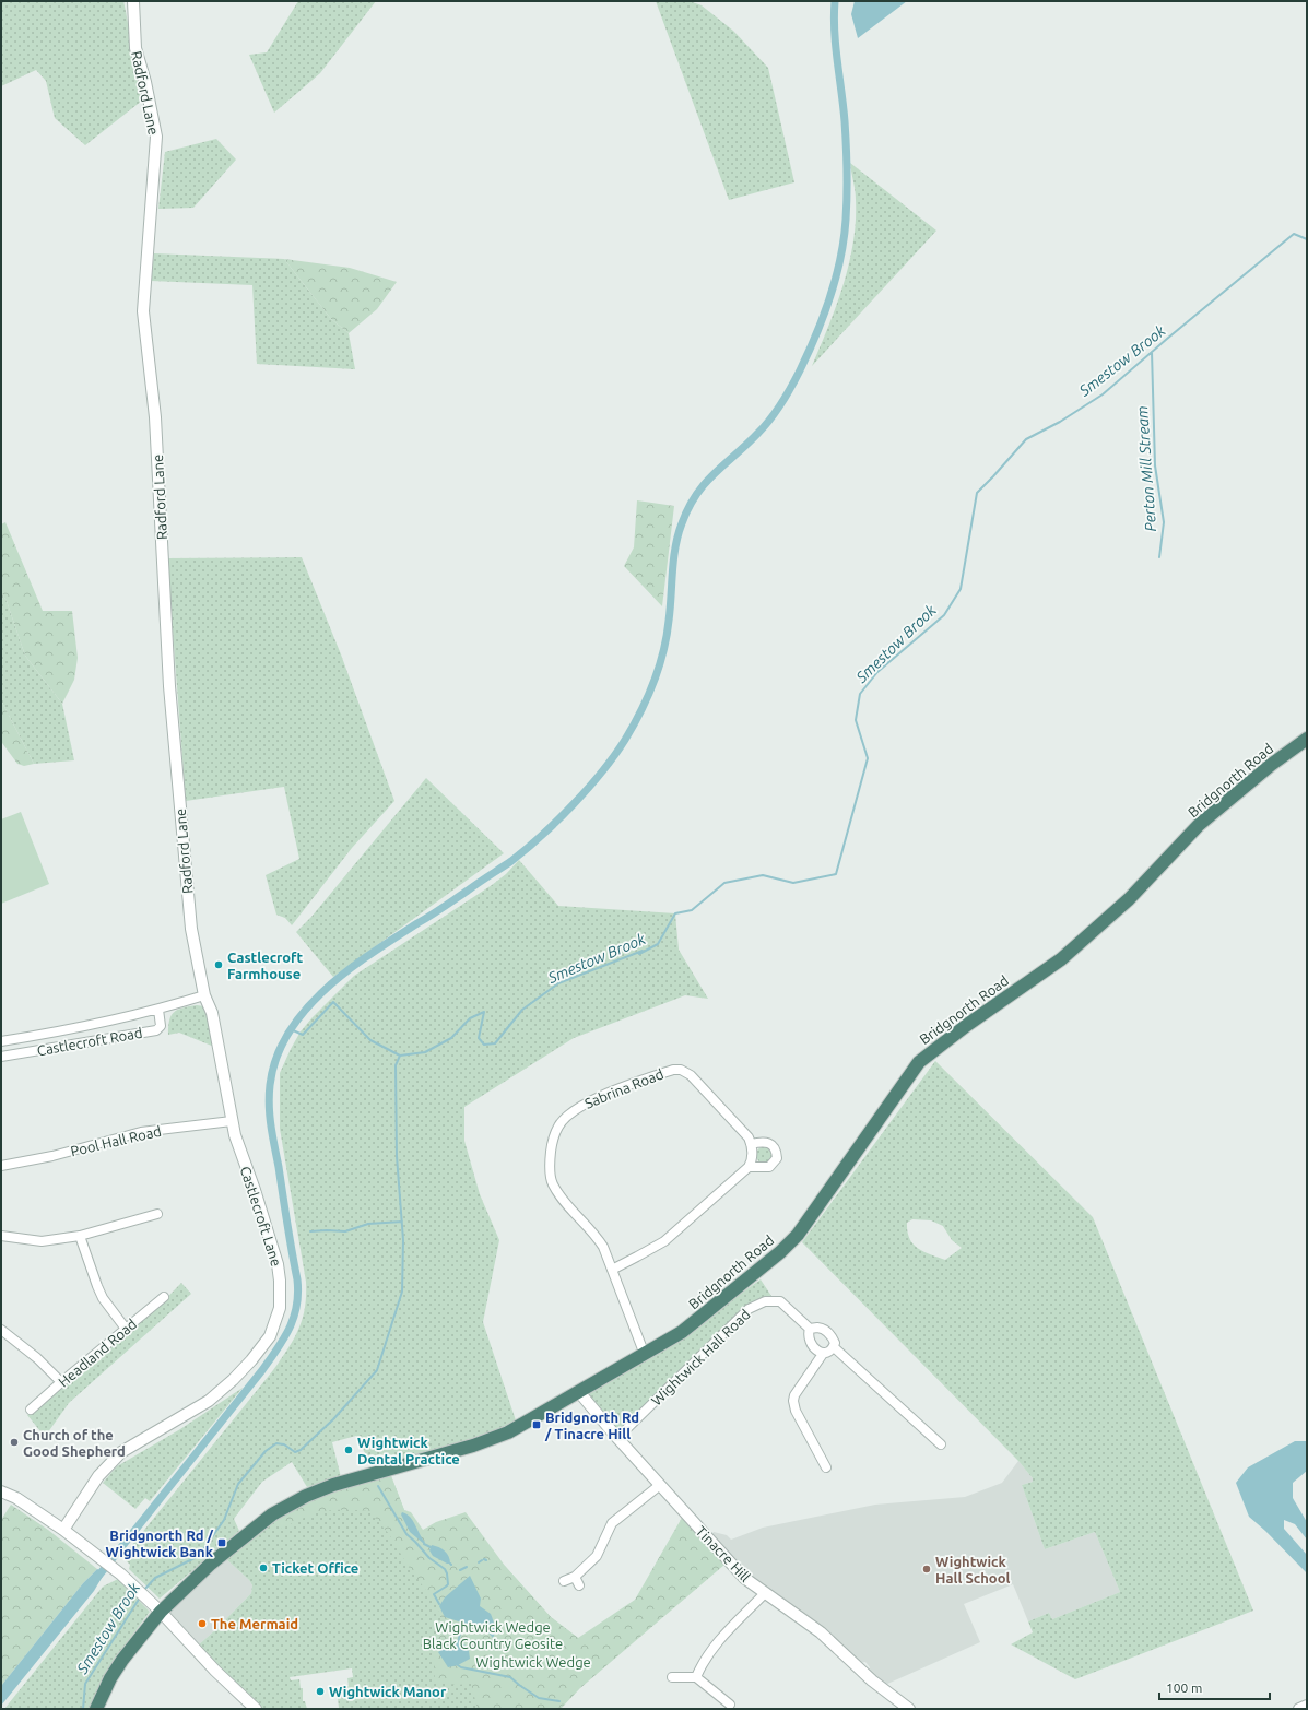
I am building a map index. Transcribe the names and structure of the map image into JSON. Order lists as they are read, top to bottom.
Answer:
{
  "streets": {
    "highway": ["Bridgnorth Road"],
    "street": [
      "Radford Lane",
      "Castlecroft Road",
      "Sabrina Road",
      "Pool Hall Road",
      "Castlecroft Lane",
      "Headland Road",
      "Wightwick Hall Road",
      "Tinacre Hill"
    ]
  },
  "crossings": [
    ["Radford Lane", "Castlecroft Road"],
    ["Radford Lane", "Castlecroft Lane"],
    ["Bridgnorth Road", "Sabrina Road"],
    ["Bridgnorth Road", "Tinacre Hill"],
    ["Castlecroft Road", "Castlecroft Lane"],
    ["Pool Hall Road", "Castlecroft Lane"],
    ["Wightwick Hall Road", "Tinacre Hill"]
  ],
  "water": ["Smestow Brook", "Perton Mill Stream"],
  "parks": ["Wightwick Wedge Black Country Geosite", "Wightwick Wedge"],
  "places": {
    "other": [
      "Castlecroft Farmhouse",
      "Church of the Good Shepherd",
      "Wightwick Dental Practice",
      "Ticket Office",
      "Wightwick Hall School",
      "The Mermaid",
      "Wightwick Manor"
    ],
    "transit": ["Bridgnorth Rd / Tinacre Hill", "Bridgnorth Rd / Wightwick Bank"]
  },
  "scale_bar": "100 m"
}
